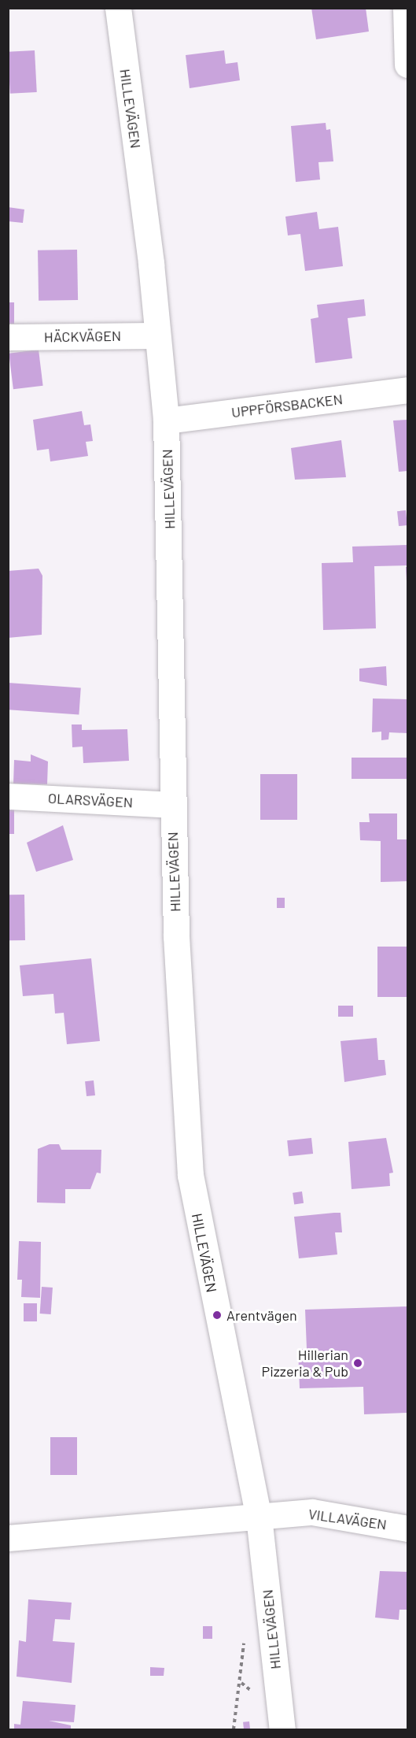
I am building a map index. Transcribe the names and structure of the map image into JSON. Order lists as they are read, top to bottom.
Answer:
{
  "streets": {
    "street": [
      "HILLEVÄGEN",
      "HÄCKVÄGEN",
      "UPPFÖRSBACKEN",
      "OLARSVÄGEN",
      "VILLAVÄGEN"
    ]
  },
  "crossings": [
    ["HILLEVÄGEN", "HÄCKVÄGEN"],
    ["HILLEVÄGEN", "UPPFÖRSBACKEN"],
    ["HILLEVÄGEN", "OLARSVÄGEN"],
    ["HILLEVÄGEN", "VILLAVÄGEN"]
  ],
  "places": ["Arentvägen", "Hillerian Pizzeria & Pub"]
}
